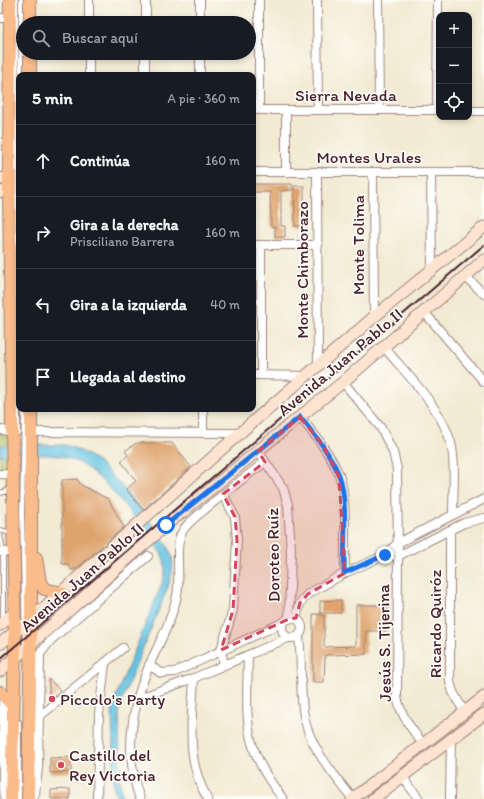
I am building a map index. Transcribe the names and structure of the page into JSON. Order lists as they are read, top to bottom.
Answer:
{
  "streets": {
    "main road": ["Avenida Juan Pablo II"],
    "street": [
      "Sierra Nevada",
      "Montes Urales",
      "Monte Tolima",
      "Monte Chimborazo",
      "Doroteo Ruíz",
      "Ricardo Quiróz",
      "Jesús S. Tijerina"
    ]
  },
  "crossings": [
    ["Montes Urales", "Monte Tolima"],
    ["Montes Urales", "Monte Chimborazo"],
    ["Monte Tolima", "Avenida Juan Pablo II"],
    ["Monte Chimborazo", "Avenida Juan Pablo II"],
    ["Avenida Juan Pablo II", "Doroteo Ruíz"],
    ["Avenida Juan Pablo II", "Jesús S. Tijerina"]
  ],
  "places": ["Piccolo's Party", "Castillo del Rey Victoria"],
  "page": {
    "map_buttons": ["+", "−"],
    "search": "Buscar aquí",
    "heading": ["5 min", "A pie · 360 m"],
    "list": [
      ["Continúa", "160 m"],
      ["Gira a la derecha", "Prisciliano Barrera", "160 m"],
      ["Gira a la izquierda", "40 m"],
      "Llegada al destino"
    ]
  }
}
